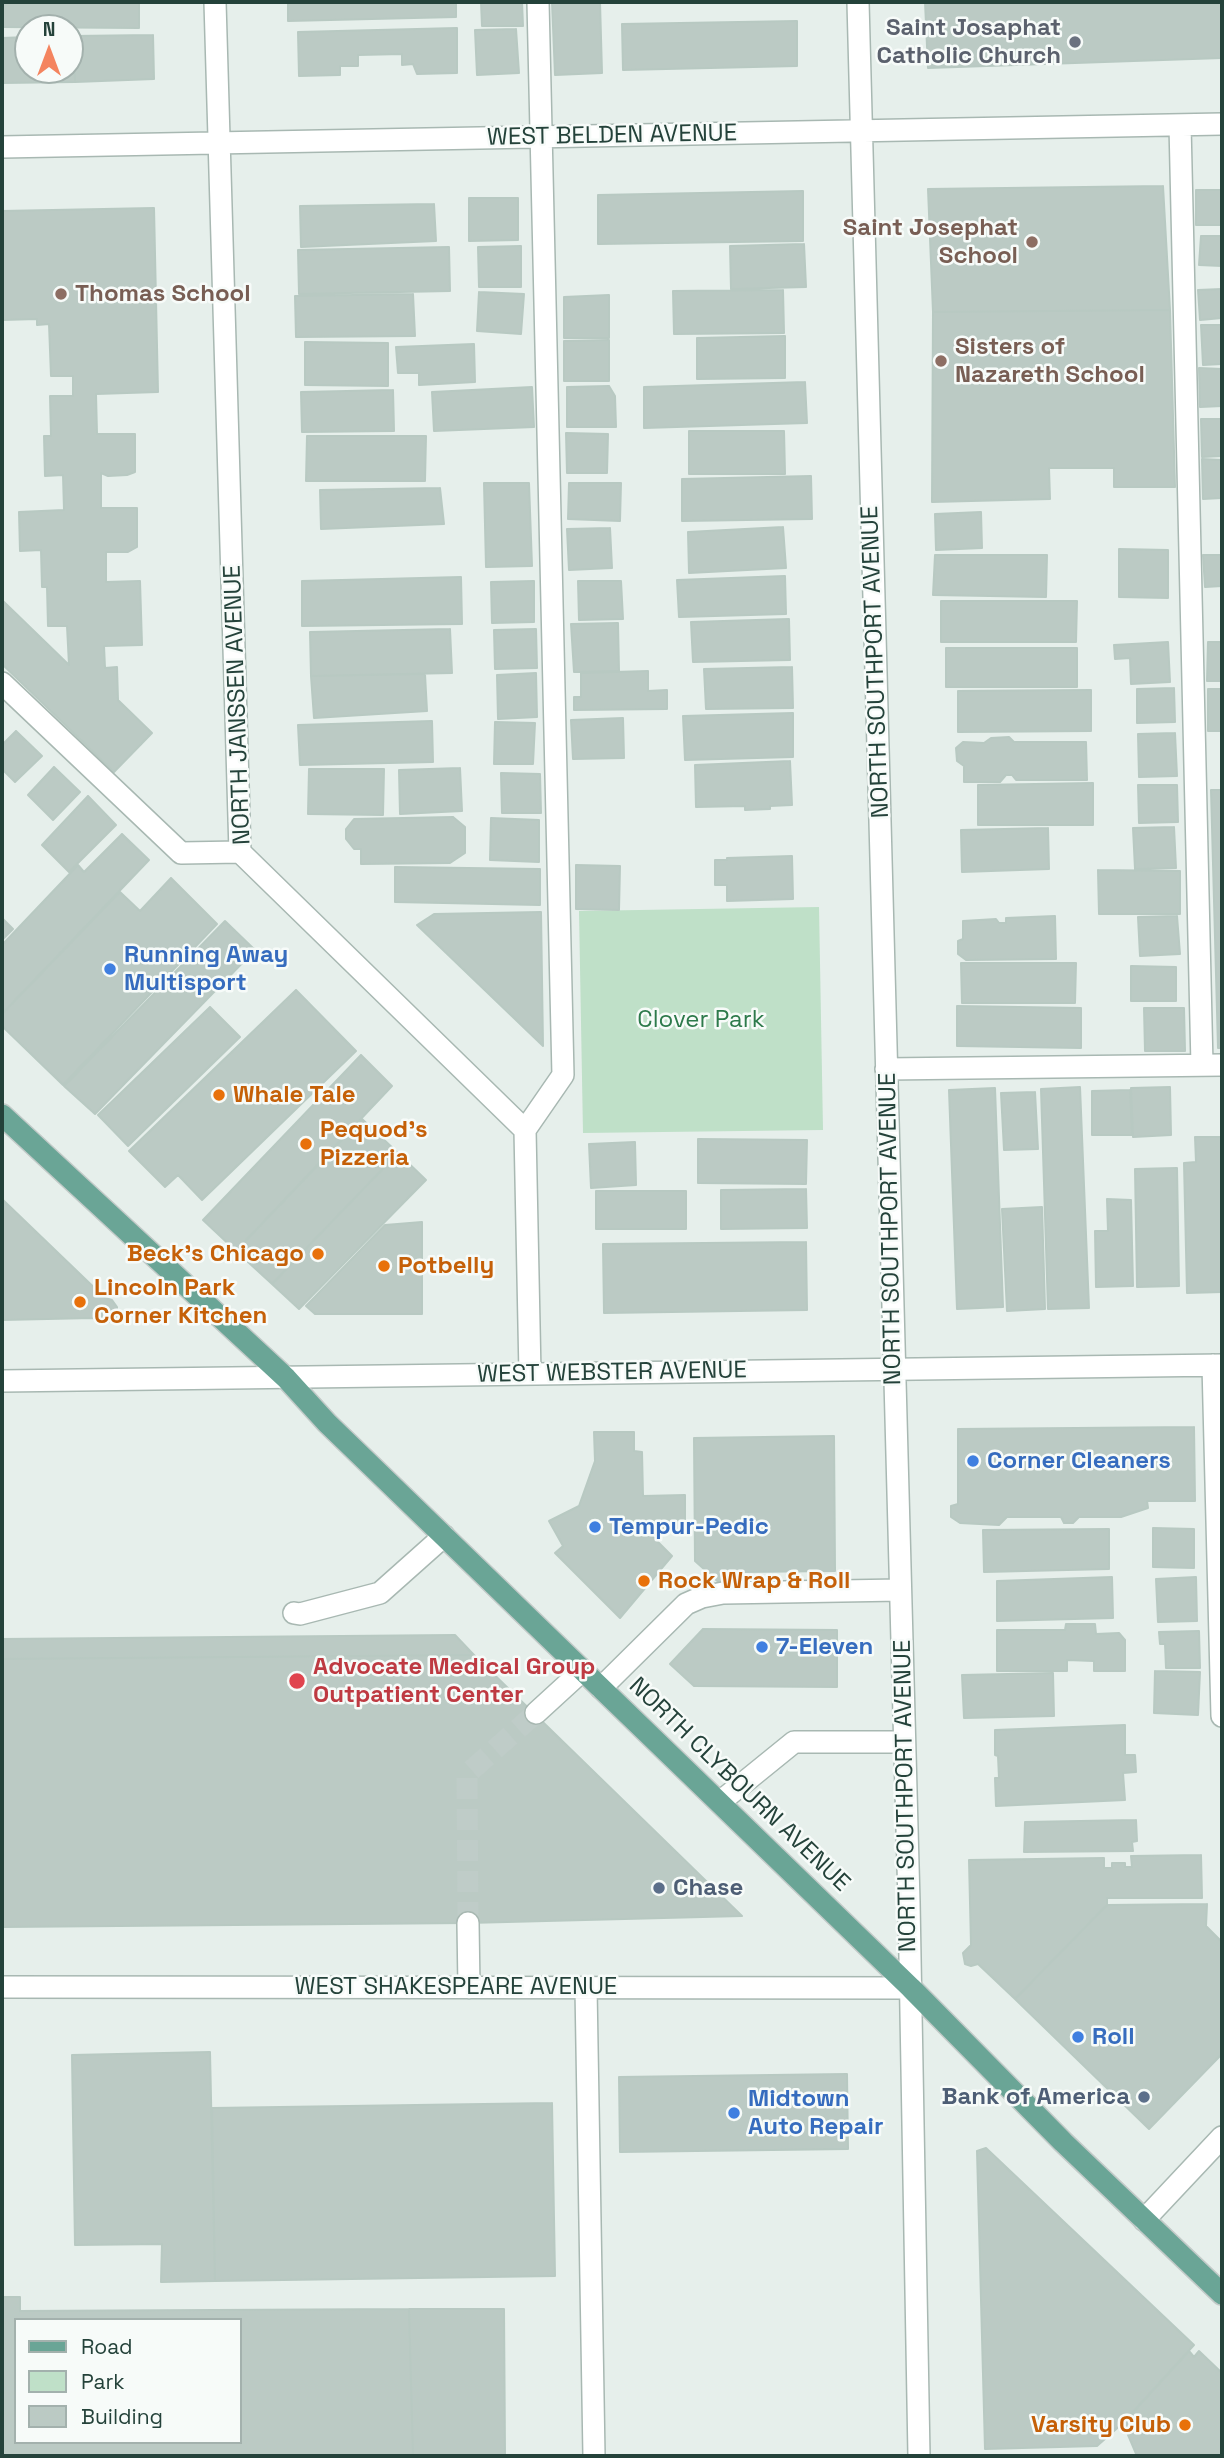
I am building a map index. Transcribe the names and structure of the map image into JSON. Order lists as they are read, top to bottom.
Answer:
{
  "streets": {
    "main road": ["NORTH CLYBOURN AVENUE"],
    "street": [
      "WEST BELDEN AVENUE",
      "NORTH SOUTHPORT AVENUE",
      "NORTH JANSSEN AVENUE",
      "WEST WEBSTER AVENUE",
      "WEST SHAKESPEARE AVENUE"
    ]
  },
  "crossings": [
    ["WEST BELDEN AVENUE", "NORTH SOUTHPORT AVENUE"],
    ["WEST BELDEN AVENUE", "NORTH JANSSEN AVENUE"],
    ["NORTH SOUTHPORT AVENUE", "WEST WEBSTER AVENUE"],
    ["NORTH SOUTHPORT AVENUE", "NORTH CLYBOURN AVENUE"],
    ["NORTH SOUTHPORT AVENUE", "WEST SHAKESPEARE AVENUE"],
    ["WEST WEBSTER AVENUE", "NORTH CLYBOURN AVENUE"],
    ["NORTH CLYBOURN AVENUE", "WEST SHAKESPEARE AVENUE"]
  ],
  "parks": ["Clover Park"],
  "places": [
    "Saint Josaphat Catholic Church",
    "Saint Josephat School",
    "Thomas School",
    "Sisters of Nazareth School",
    "Running Away Multisport",
    "Whale Tale",
    "Pequod’s Pizzeria",
    "Beck’s Chicago",
    "Potbelly",
    "Lincoln Park Corner Kitchen",
    "Corner Cleaners",
    "Tempur-Pedic",
    "Rock Wrap & Roll",
    "7-Eleven",
    "Advocate Medical Group Outpatient Center",
    "Chase",
    "Roll",
    "Bank of America",
    "Midtown Auto Repair",
    "Varsity Club"
  ],
  "legend": ["Road", "Park", "Building"],
  "north": "top"
}
